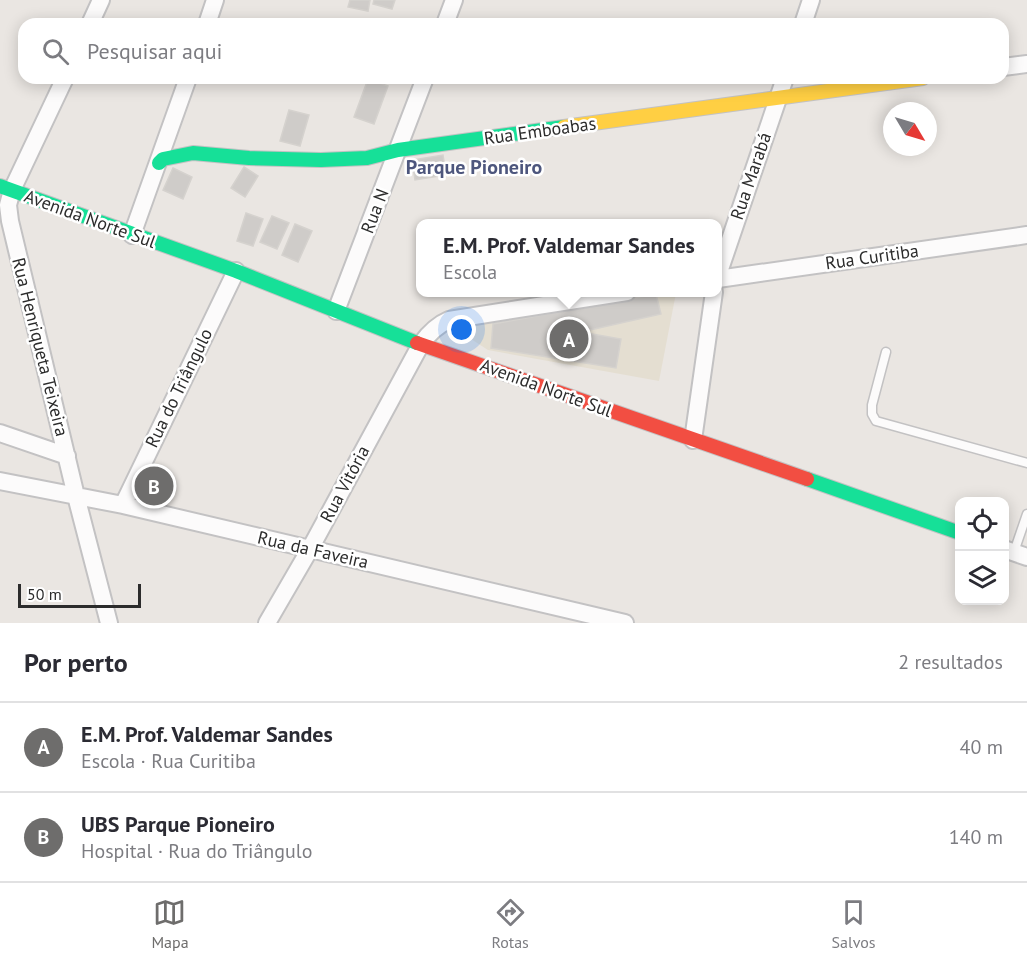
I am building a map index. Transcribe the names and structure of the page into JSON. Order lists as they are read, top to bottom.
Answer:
{
  "streets": {
    "street": [
      "Rua Emboabas",
      "Rua Marabá",
      "Rua N",
      "Avenida Norte Sul",
      "Rua Curitiba",
      "Rua Henriqueta Teixeira",
      "Rua do Triângulo",
      "Rua Vitória",
      "Rua da Faveira"
    ]
  },
  "crossings": [
    ["Rua Emboabas", "Rua Marabá"],
    ["Rua Emboabas", "Rua N"],
    ["Rua N", "Avenida Norte Sul"],
    ["Avenida Norte Sul", "Rua Henriqueta Teixeira"],
    ["Avenida Norte Sul", "Rua do Triângulo"],
    ["Avenida Norte Sul", "Rua Vitória"],
    ["Rua Henriqueta Teixeira", "Rua da Faveira"],
    ["Rua do Triângulo", "Rua da Faveira"],
    ["Rua Vitória", "Rua da Faveira"]
  ],
  "districts": ["Parque Pioneiro"],
  "scale_bar": "50 m",
  "north": "bottom right",
  "page": {
    "search": "Pesquisar aqui",
    "popup": ["E.M. Prof. Valdemar Sandes", "Escola"],
    "pins": ["A", "B"],
    "scale": "50 m",
    "heading": ["Por perto", "2 resultados"],
    "list": [
      {
        "mark": "A",
        "name": "E.M. Prof. Valdemar Sandes",
        "note": "Escola · Rua Curitiba",
        "value": "40 m"
      },
      {
        "mark": "B",
        "name": "UBS Parque Pioneiro",
        "note": "Hospital · Rua do Triângulo",
        "value": "140 m"
      }
    ],
    "nav": ["Mapa", "Rotas", "Salvos"]
  }
}
